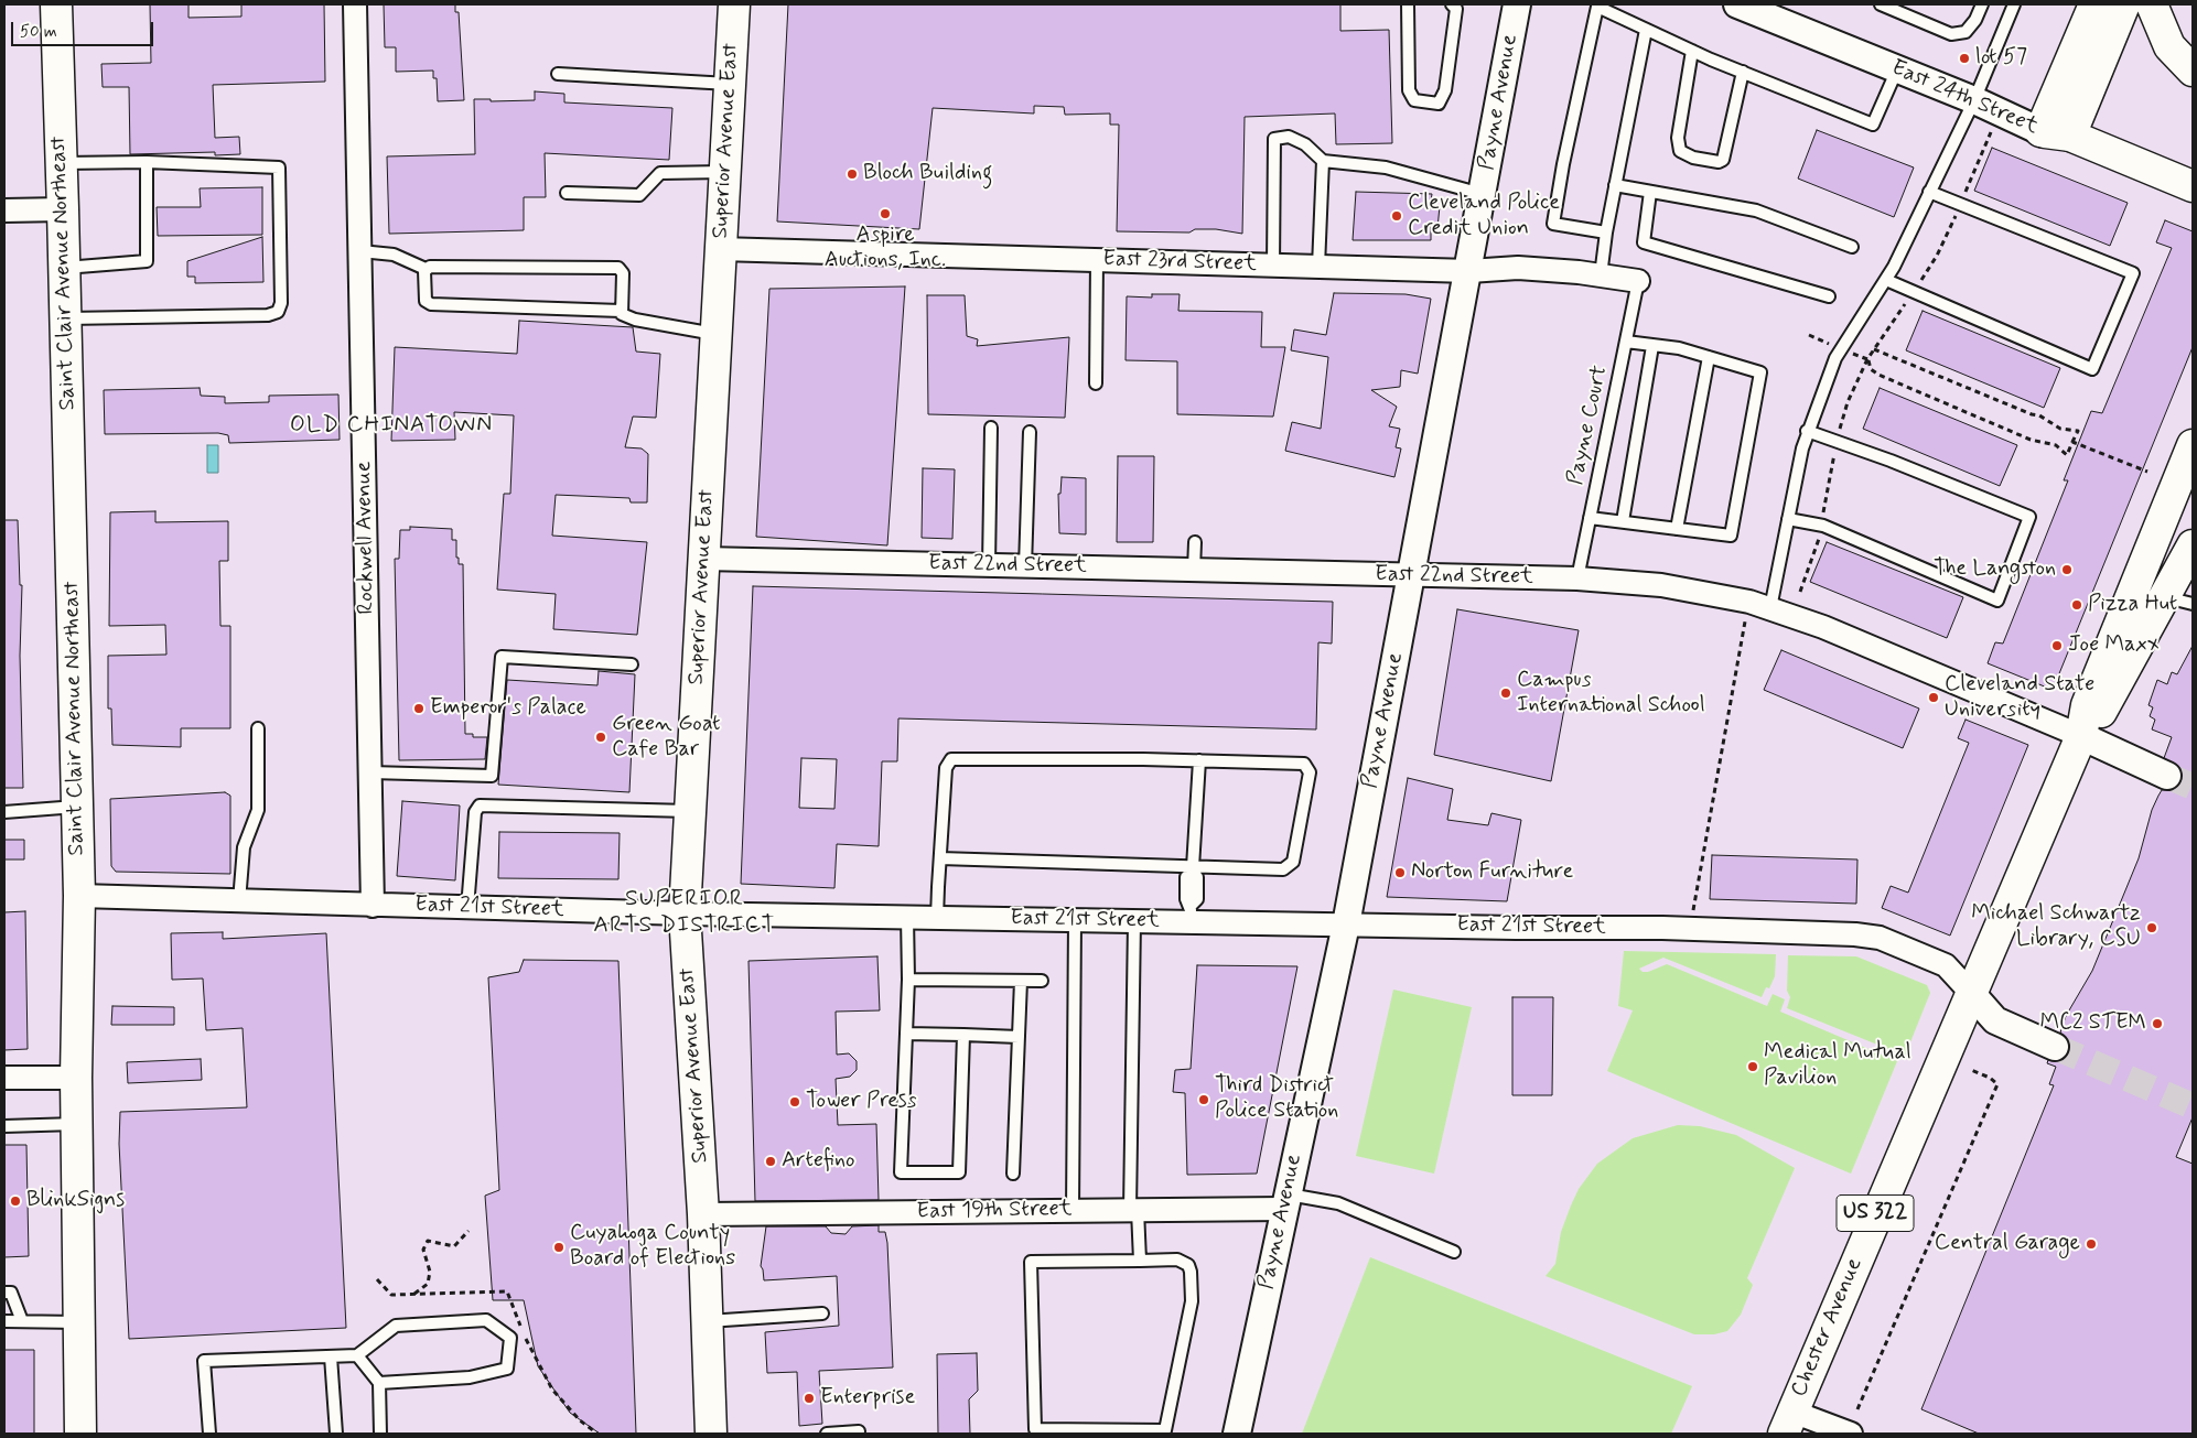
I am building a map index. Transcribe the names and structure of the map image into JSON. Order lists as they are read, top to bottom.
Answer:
{
  "streets": {
    "main road": [
      "East 24th Street",
      "Superior Avenue East",
      "Saint Clair Avenue Northeast",
      "US 322",
      "Chester Avenue"
    ],
    "street": [
      "Payne Avenue",
      "East 23rd Street",
      "Rockwell Avenue",
      "East 22nd Street",
      "East 21st Street",
      "East 19th Street"
    ],
    "lane": ["Payne Court"]
  },
  "crossings": [
    ["Payne Avenue", "East 23rd Street"],
    ["Payne Avenue", "East 22nd Street"],
    ["Payne Avenue", "East 21st Street"],
    ["Payne Avenue", "East 19th Street"],
    ["Superior Avenue East", "East 23rd Street"],
    ["Superior Avenue East", "East 22nd Street"],
    ["Superior Avenue East", "East 21st Street"],
    ["Superior Avenue East", "East 19th Street"],
    ["East 23rd Street", "Payne Court"],
    ["Saint Clair Avenue Northeast", "East 21st Street"],
    ["Payne Court", "East 22nd Street"],
    ["Rockwell Avenue", "East 21st Street"],
    ["East 22nd Street", "Chester Avenue"],
    ["East 21st Street", "Chester Avenue"]
  ],
  "districts": ["OLD CHINATOWN", "SUPERIOR ARTS DISTRICT"],
  "places": [
    "lot 57",
    "Bloch Building",
    "Aspire Auctions, Inc.",
    "Cleveland Police Credit Union",
    "The Langston",
    "Pizza Hut",
    "Joe Maxx",
    "Campus International School",
    "Cleveland State University",
    "Emperor's Palace",
    "Green Goat Cafe Bar",
    "Norton Furniture",
    "Michael Schwartz Library, CSU",
    "MC2 STEM",
    "Medical Mutual Pavilion",
    "Third District Police Station",
    "Tower Press",
    "Artefino",
    "BlinkSigns",
    "Central Garage",
    "Cuyahoga County Board of Elections",
    "Enterprise"
  ],
  "scale_bar": "50 m"
}
